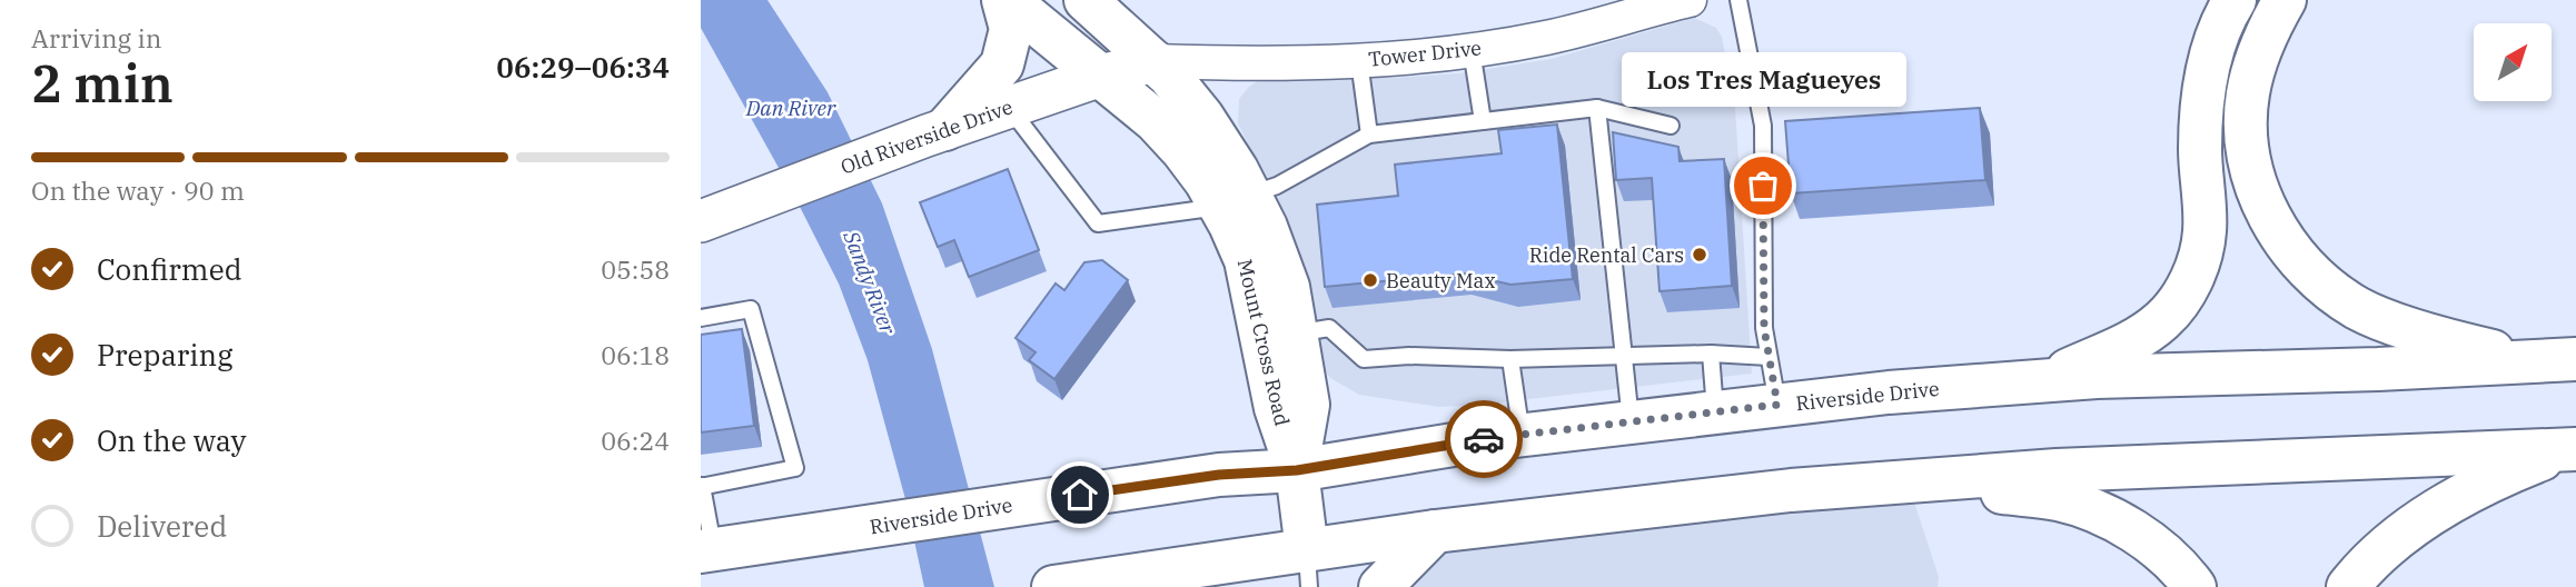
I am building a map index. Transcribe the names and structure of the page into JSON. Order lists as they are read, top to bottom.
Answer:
{
  "streets": {
    "main road": ["Mount Cross Road", "Riverside Drive"],
    "street": ["Tower Drive", "Old Riverside Drive"]
  },
  "crossings": [
    ["Tower Drive", "Old Riverside Drive"],
    ["Tower Drive", "Mount Cross Road"],
    ["Old Riverside Drive", "Mount Cross Road"],
    ["Mount Cross Road", "Riverside Drive"]
  ],
  "water": ["Dan River", "Sandy River"],
  "places": ["Los Tres Magueyes", "Ride Rental Cars", "Beauty Max"],
  "north": "top right",
  "page": {
    "heading": ["2 min", "Arriving in", "06:29–06:34"],
    "bubble": "Los Tres Magueyes",
    "bar": "On the way · 90 m",
    "list": [
      ["Confirmed", "05:58"],
      ["Preparing", "06:18"],
      ["On the way", "06:24"],
      "Delivered"
    ]
  }
}
